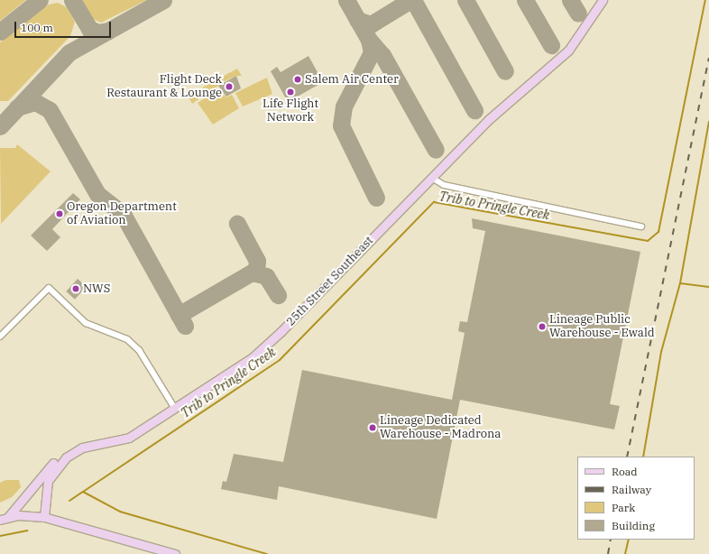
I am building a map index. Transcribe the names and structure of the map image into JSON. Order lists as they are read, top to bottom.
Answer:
{
  "streets": {
    "street": ["25th Street Southeast"]
  },
  "water": ["Trib to Pringle Creek"],
  "places": [
    "Salem Air Center",
    "Flight Deck Restaurant & Lounge",
    "Life Flight Network",
    "Oregon Department of Aviation",
    "NWS",
    "Lineage Public Warehouse - Ewald",
    "Lineage Dedicated Warehouse - Madrona"
  ],
  "legend": [
    "Road",
    "Railway",
    "Park",
    "Building"
  ],
  "scale_bar": "100 m"
}
